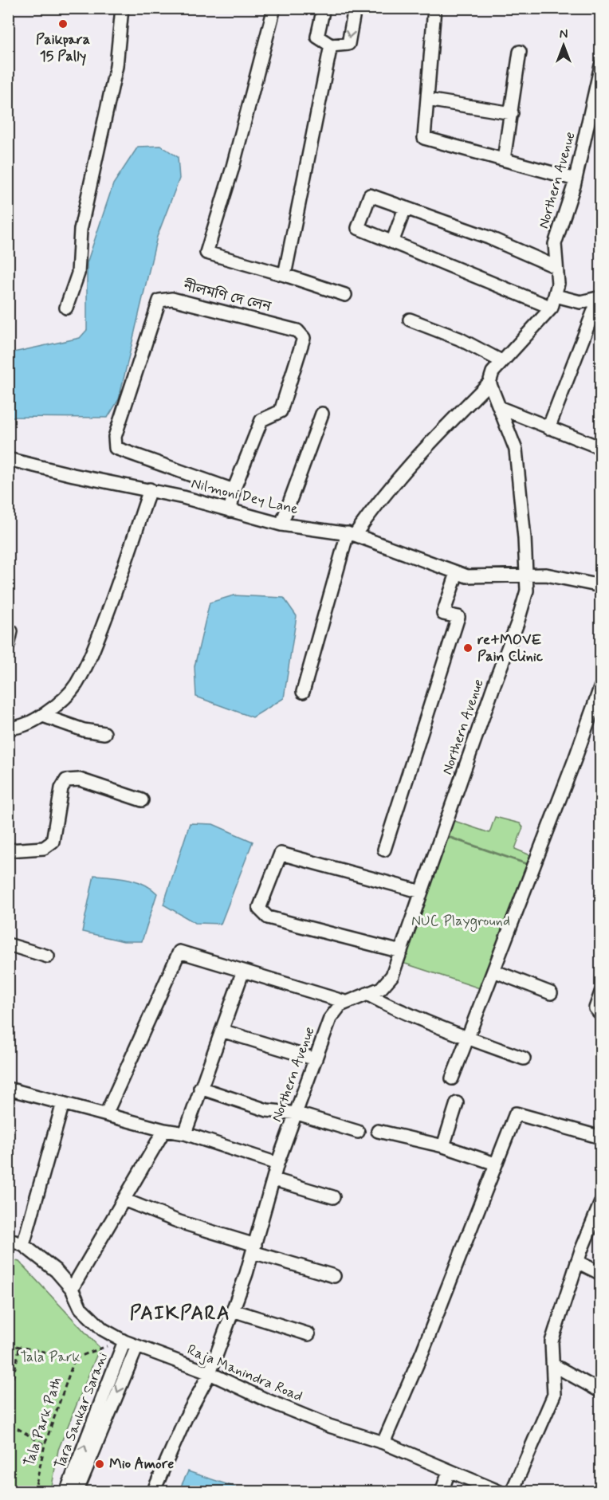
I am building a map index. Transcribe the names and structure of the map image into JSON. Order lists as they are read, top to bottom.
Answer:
{
  "streets": {
    "street": [
      "Northern Avenue",
      "নীলমণি দে লেন",
      "Nilmoni Dey Lane",
      "Raja Manindra Road",
      "Tara Sankar Sarani"
    ],
    "path": ["Tala Park Path"]
  },
  "crossings": [
    ["Northern Avenue", "Nilmoni Dey Lane"],
    ["Northern Avenue", "Raja Manindra Road"],
    ["নীলমণি দে লেন", "Nilmoni Dey Lane"],
    ["Raja Manindra Road", "Tara Sankar Sarani"]
  ],
  "districts": ["PAIKPARA"],
  "parks": ["NUC Playground", "Tala Park"],
  "places": ["Paikpara 15 Pally", "re+MOVE Pain Clinic", "Mio Amore"],
  "north": "top"
}
